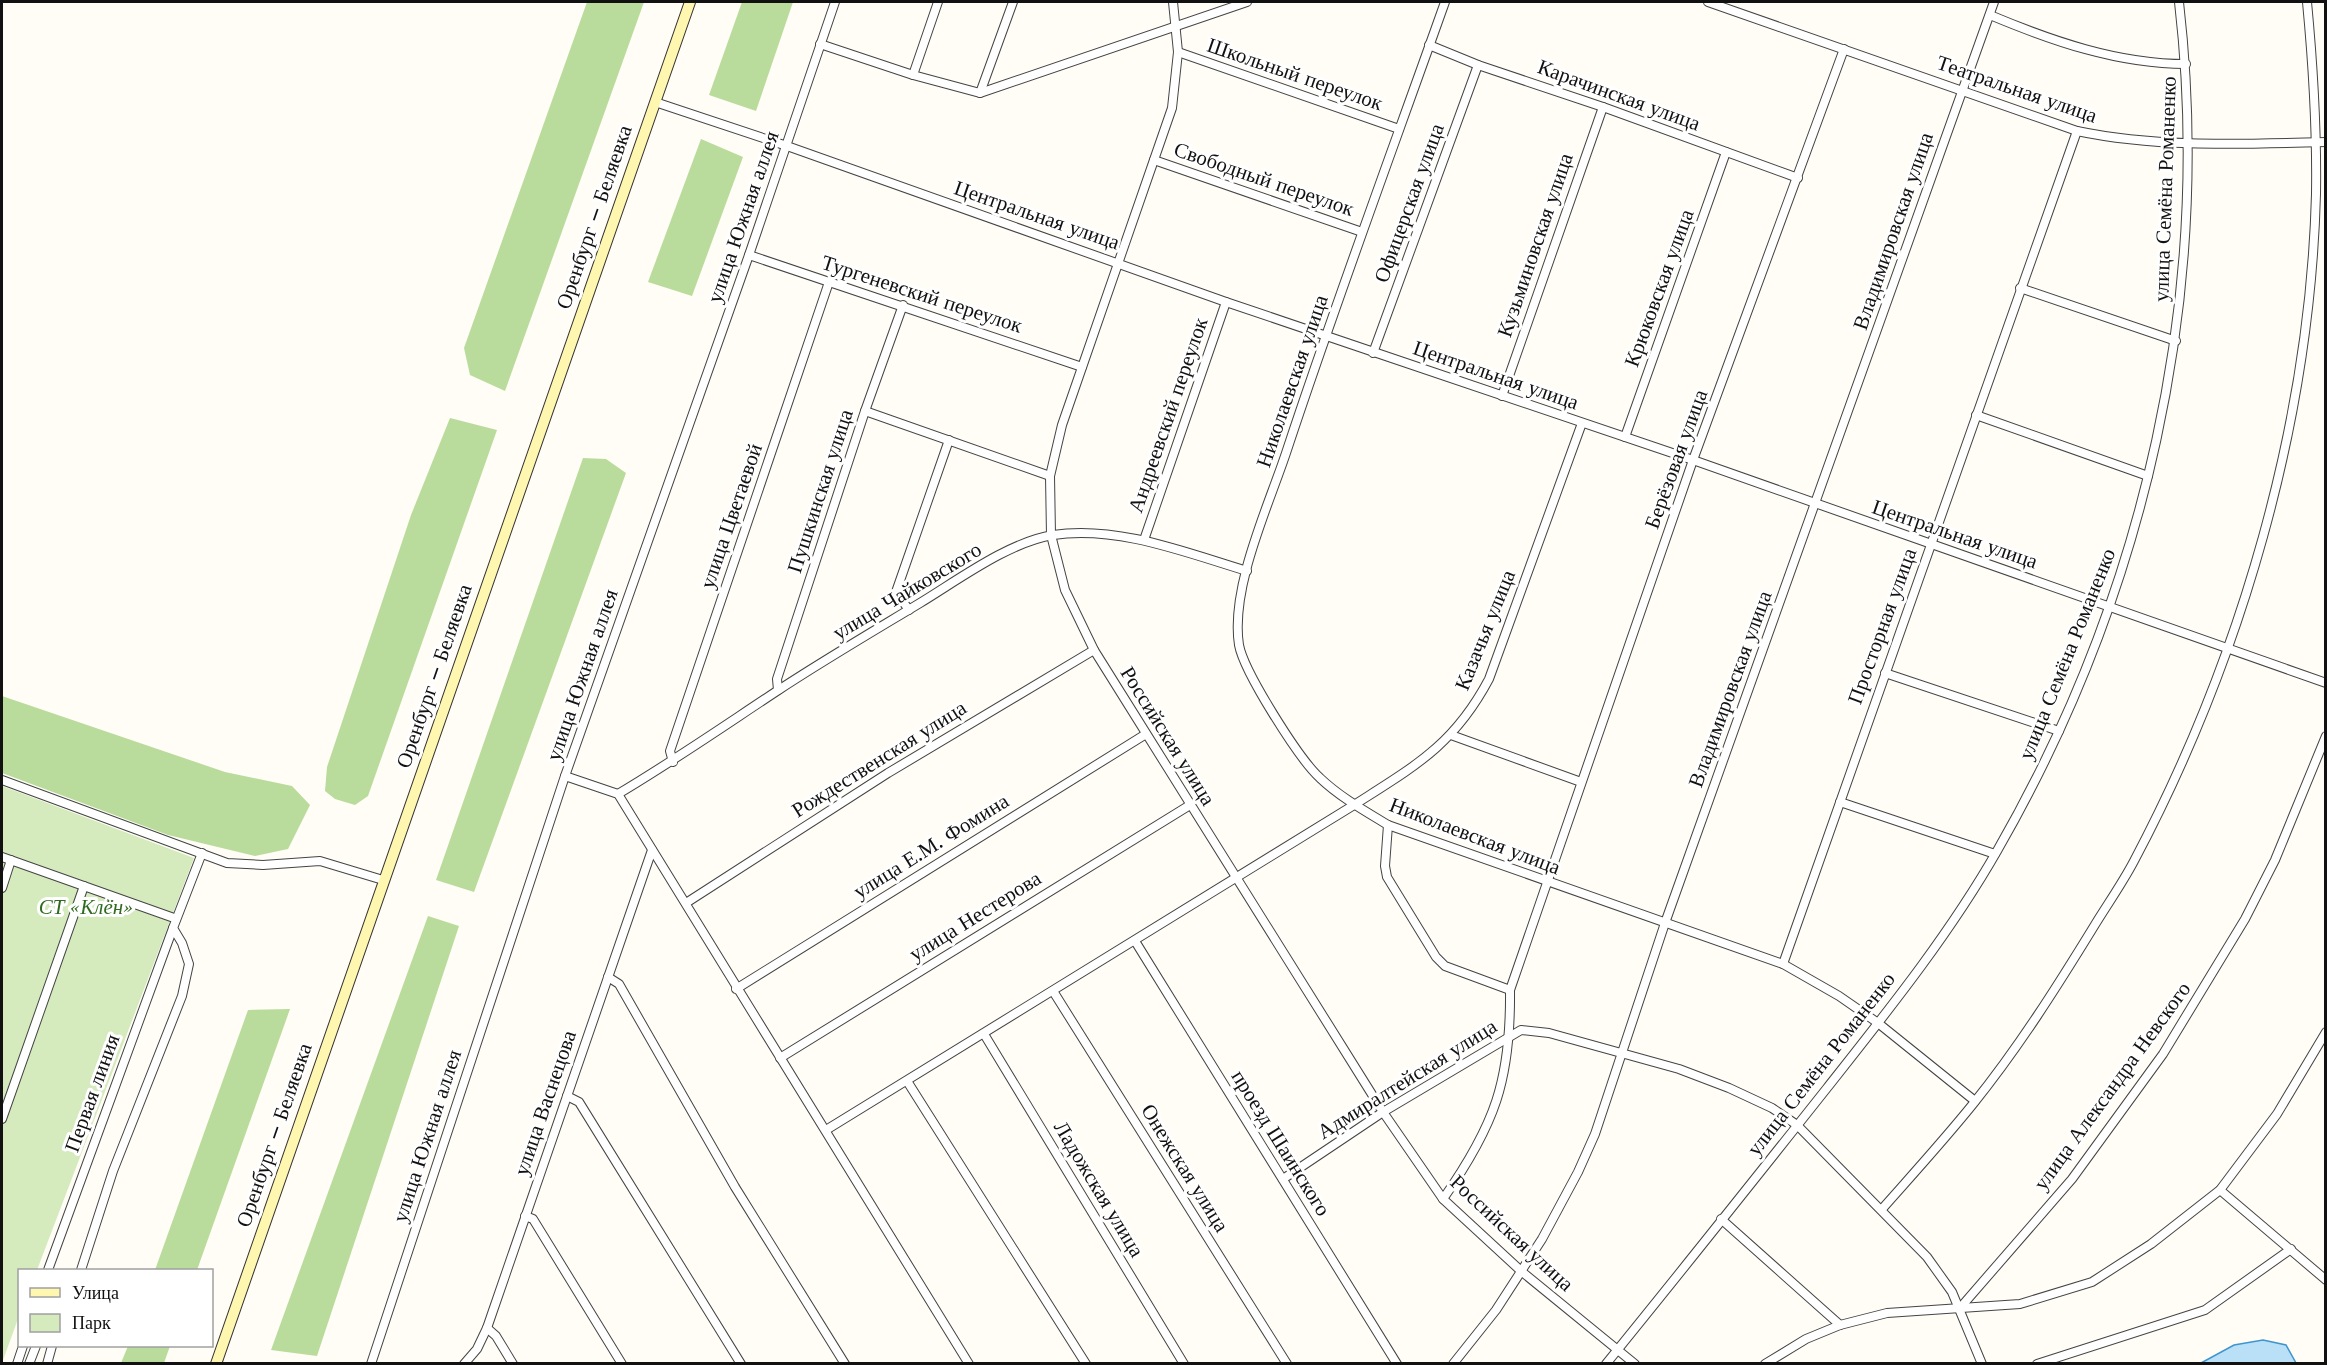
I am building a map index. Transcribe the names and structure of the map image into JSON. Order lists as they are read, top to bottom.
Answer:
{
  "streets": {
    "main road": ["Оренбург – Беляевка"],
    "street": [
      "Школьный переулок",
      "Театральная улица",
      "Карачинская улица",
      "Свободный переулок",
      "улица Семёна Романенко",
      "Офицерская улица",
      "Центральная улица",
      "улица Южная аллея",
      "Владимировская улица",
      "Кузьминовская улица",
      "Крюковская улица",
      "Тургеневский переулок",
      "Николаевская улица",
      "Андреевский переулок",
      "Берёзовая улица",
      "Пушкинская улица",
      "улица Цветаевой",
      "улица Чайковского",
      "Просторная улица",
      "Казачья улица",
      "Российская улица",
      "Рождественская улица",
      "улица Е.М. Фомина",
      "улица Нестерова",
      "Адмиралтейская улица",
      "улица Александра Невского",
      "Первая линия",
      "улица Васнецова",
      "проезд Шаинского",
      "Онежская улица",
      "Ладожская улица"
    ]
  },
  "crossings": [
    ["Школьный переулок", "Николаевская улица"],
    ["Школьный переулок", "Российская улица"],
    ["Театральная улица", "улица Семёна Романенко"],
    ["Театральная улица", "Владимировская улица"],
    ["Театральная улица", "Берёзовая улица"],
    ["Театральная улица", "Просторная улица"],
    ["Карачинская улица", "Офицерская улица"],
    ["Карачинская улица", "Кузьминовская улица"],
    ["Карачинская улица", "Крюковская улица"],
    ["Карачинская улица", "Николаевская улица"],
    ["Карачинская улица", "Берёзовая улица"],
    ["Свободный переулок", "Николаевская улица"],
    ["Свободный переулок", "Российская улица"],
    ["улица Семёна Романенко", "Центральная улица"],
    ["улица Семёна Романенко", "Николаевская улица"],
    ["улица Семёна Романенко", "Российская улица"],
    ["улица Семёна Романенко", "Адмиралтейская улица"],
    ["Офицерская улица", "Центральная улица"],
    ["Центральная улица", "Оренбург – Беляевка"],
    ["Центральная улица", "улица Южная аллея"],
    ["Центральная улица", "Владимировская улица"],
    ["Центральная улица", "Кузьминовская улица"],
    ["Центральная улица", "Крюковская улица"],
    ["Центральная улица", "Николаевская улица"],
    ["Центральная улица", "Андреевский переулок"],
    ["Центральная улица", "Берёзовая улица"],
    ["Центральная улица", "Просторная улица"],
    ["Центральная улица", "Казачья улица"],
    ["Центральная улица", "Российская улица"],
    ["улица Южная аллея", "Тургеневский переулок"],
    ["Владимировская улица", "Николаевская улица"],
    ["Владимировская улица", "Российская улица"],
    ["Владимировская улица", "Адмиралтейская улица"],
    ["Тургеневский переулок", "Пушкинская улица"],
    ["Тургеневский переулок", "улица Цветаевой"],
    ["Тургеневский переулок", "Российская улица"],
    ["Николаевская улица", "Берёзовая улица"],
    ["Николаевская улица", "улица Чайковского"],
    ["Николаевская улица", "Просторная улица"],
    ["Николаевская улица", "Казачья улица"],
    ["Андреевский переулок", "улица Чайковского"],
    ["Берёзовая улица", "Российская улица"],
    ["Берёзовая улица", "Адмиралтейская улица"],
    ["Пушкинская улица", "улица Чайковского"],
    ["улица Цветаевой", "улица Чайковского"],
    ["улица Чайковского", "Российская улица"],
    ["Казачья улица", "Российская улица"],
    ["Российская улица", "Рождественская улица"],
    ["Российская улица", "улица Е.М. Фомина"],
    ["Российская улица", "улица Нестерова"],
    ["Российская улица", "Адмиралтейская улица"],
    ["Адмиралтейская улица", "улица Александра Невского"],
    ["Адмиралтейская улица", "проезд Шаинского"]
  ],
  "parks": ["СТ «Клён»"],
  "legend": ["Улица", "Парк"]
}
